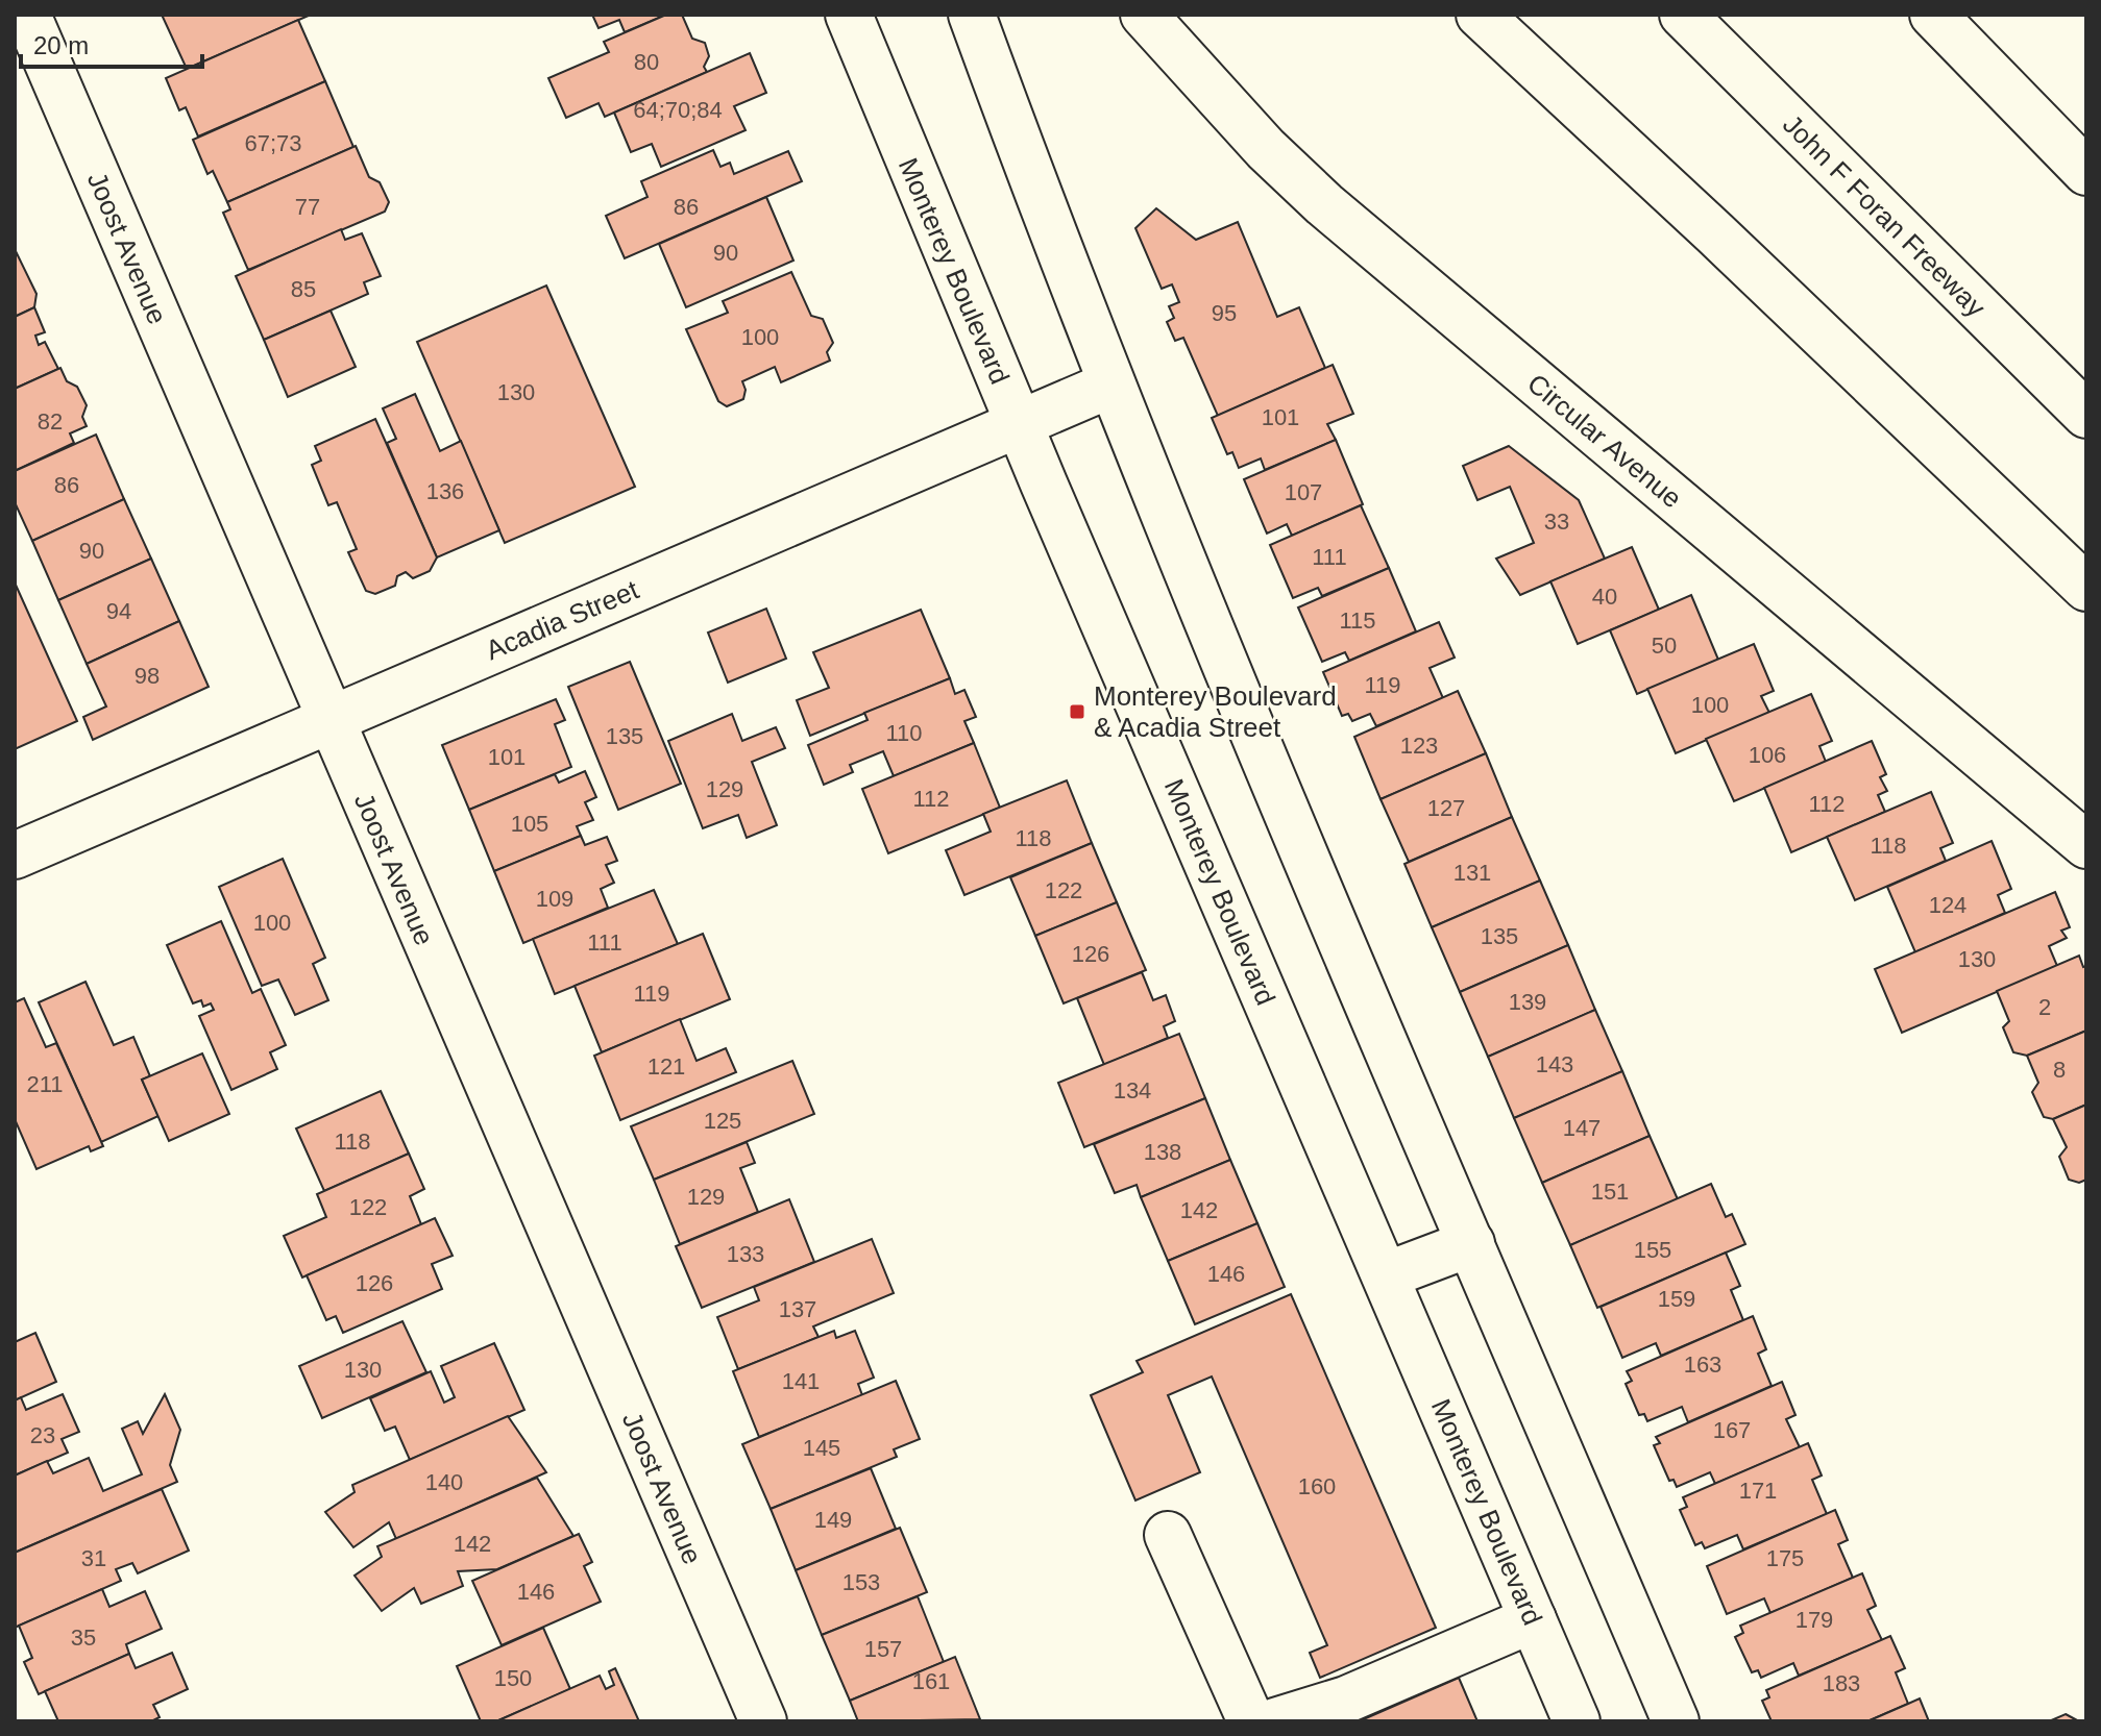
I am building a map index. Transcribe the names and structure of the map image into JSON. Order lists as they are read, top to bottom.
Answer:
{
  "streets": {
    "main road": [
      "John F Foran Freeway",
      "Joost Avenue",
      "Monterey Boulevard",
      "Circular Avenue",
      "Acadia Street"
    ]
  },
  "crossings": [
    ["Joost Avenue", "Acadia Street"],
    ["Monterey Boulevard", "Acadia Street"]
  ],
  "places": {
    "transit": ["Monterey Boulevard & Acadia Street"]
  },
  "house_numbers": [
    "80",
    "64;70;84",
    "67;73",
    "77",
    "86",
    "90",
    "85",
    "95",
    "100",
    "130",
    "101",
    "82",
    "86",
    "136",
    "107",
    "33",
    "90",
    "111",
    "40",
    "94",
    "115",
    "50",
    "98",
    "119",
    "100",
    "110",
    "135",
    "123",
    "106",
    "101",
    "129",
    "112",
    "112",
    "127",
    "105",
    "118",
    "118",
    "131",
    "122",
    "109",
    "124",
    "100",
    "135",
    "111",
    "126",
    "130",
    "119",
    "139",
    "2",
    "143",
    "121",
    "8",
    "211",
    "134",
    "125",
    "147",
    "118",
    "138",
    "151",
    "129",
    "122",
    "142",
    "155",
    "133",
    "146",
    "126",
    "159",
    "137",
    "163",
    "130",
    "141",
    "167",
    "23",
    "145",
    "140",
    "160",
    "171",
    "149",
    "142",
    "31",
    "175",
    "153",
    "146",
    "179",
    "35",
    "157",
    "150",
    "161",
    "183"
  ],
  "scale_bar": "20 m"
}
